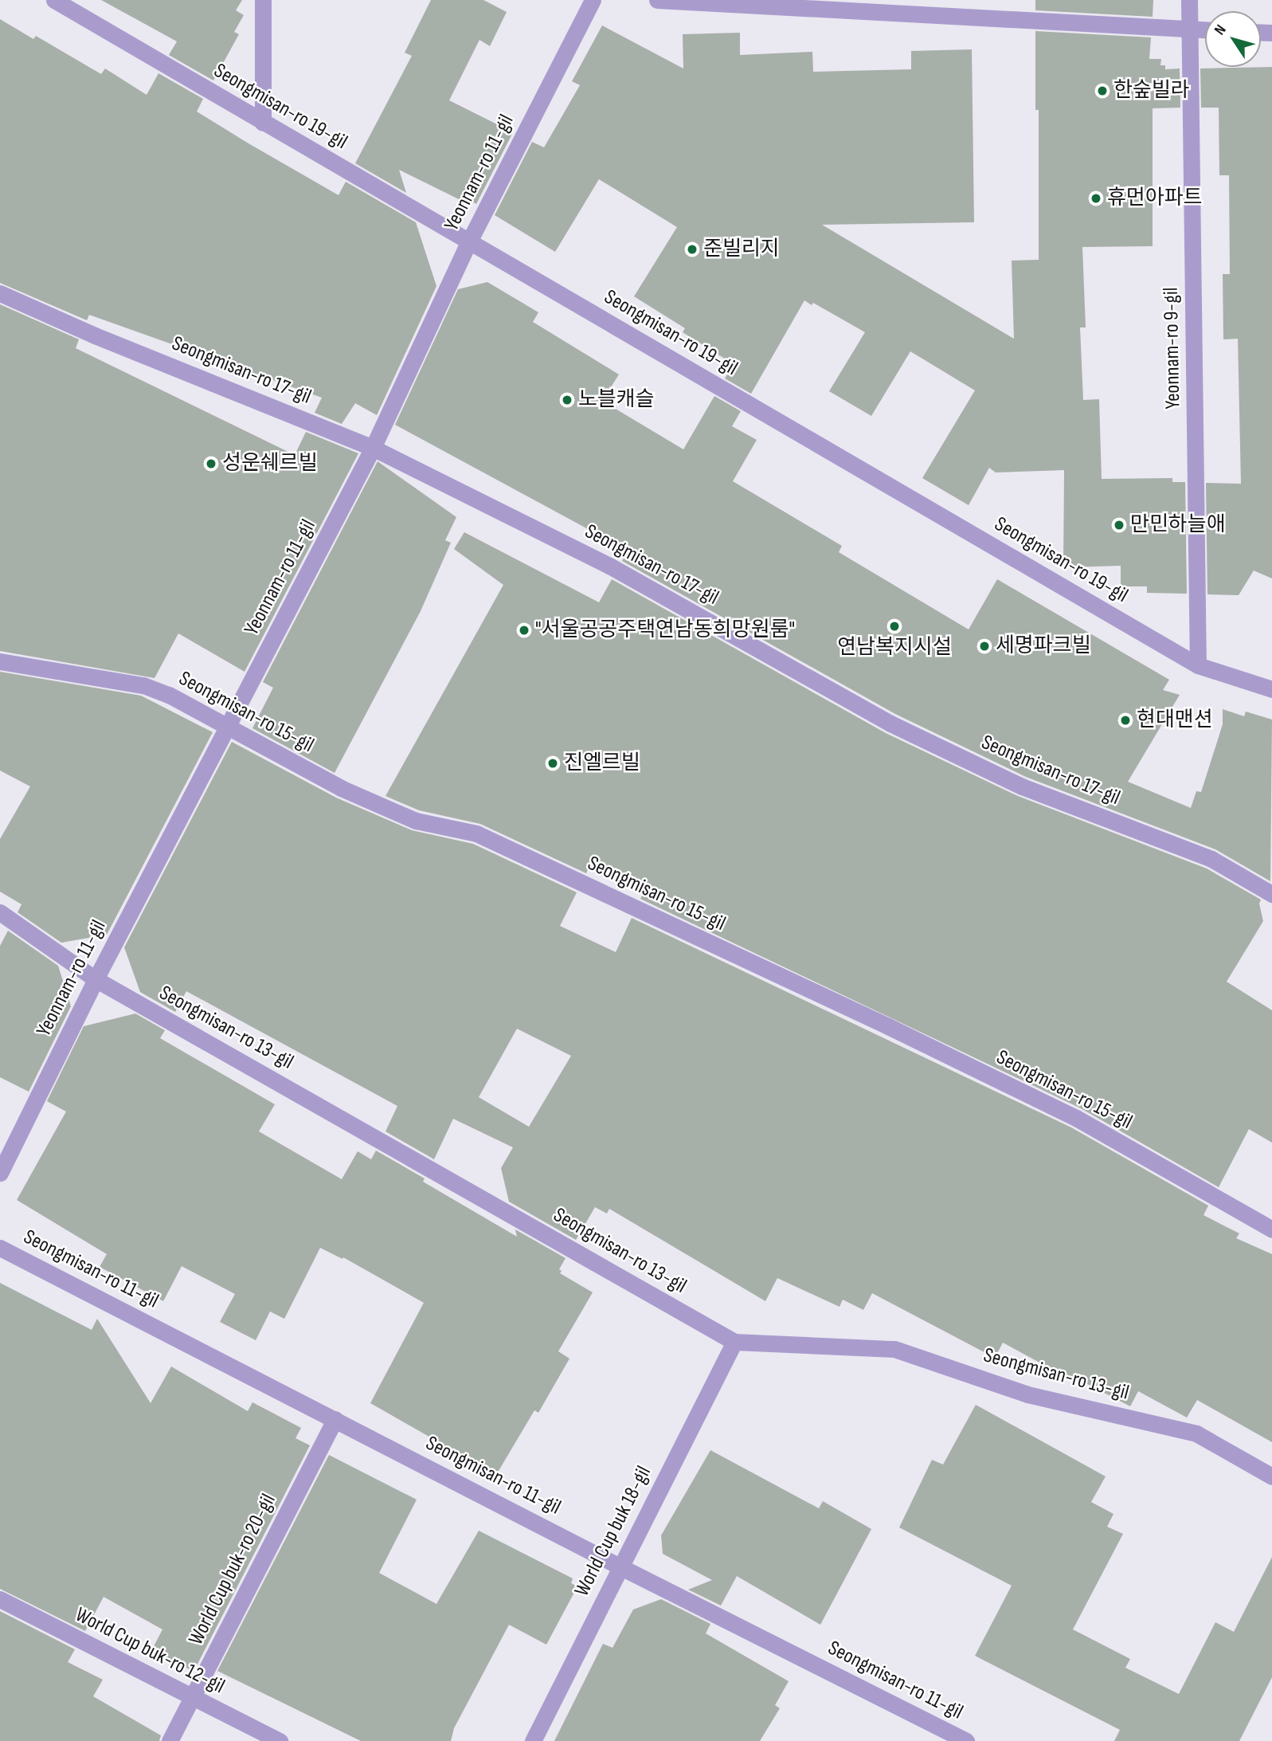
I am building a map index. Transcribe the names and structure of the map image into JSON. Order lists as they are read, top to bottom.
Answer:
{
  "streets": {
    "street": [
      "Seongmisan-ro 19-gil",
      "Yeonnam-ro 11-gil",
      "Yeonnam-ro 9-gil",
      "Seongmisan-ro 17-gil",
      "Seongmisan-ro 15-gil",
      "Seongmisan-ro 13-gil",
      "Seongmisan-ro 11-gil",
      "World Cup buk 18-gil",
      "World Cup buk-ro 20-gil",
      "World Cup buk-ro 12-gil"
    ]
  },
  "crossings": [
    ["Seongmisan-ro 19-gil", "Yeonnam-ro 11-gil"],
    ["Seongmisan-ro 19-gil", "Yeonnam-ro 9-gil"],
    ["Yeonnam-ro 11-gil", "Seongmisan-ro 17-gil"],
    ["Yeonnam-ro 11-gil", "Seongmisan-ro 15-gil"],
    ["Yeonnam-ro 11-gil", "Seongmisan-ro 13-gil"],
    ["Seongmisan-ro 13-gil", "World Cup buk 18-gil"],
    ["Seongmisan-ro 11-gil", "World Cup buk 18-gil"],
    ["Seongmisan-ro 11-gil", "World Cup buk-ro 20-gil"],
    ["World Cup buk-ro 20-gil", "World Cup buk-ro 12-gil"]
  ],
  "places": [
    "한숲빌라",
    "휴먼아파트",
    "준빌리지",
    "노블캐슬",
    "성운쉐르빌",
    "만민하늘애",
    "연남복지시설",
    "\"서울공공주택연남동희망원룸\"",
    "세명파크빌",
    "현대맨션",
    "진엘르빌"
  ],
  "north": "top left"
}
